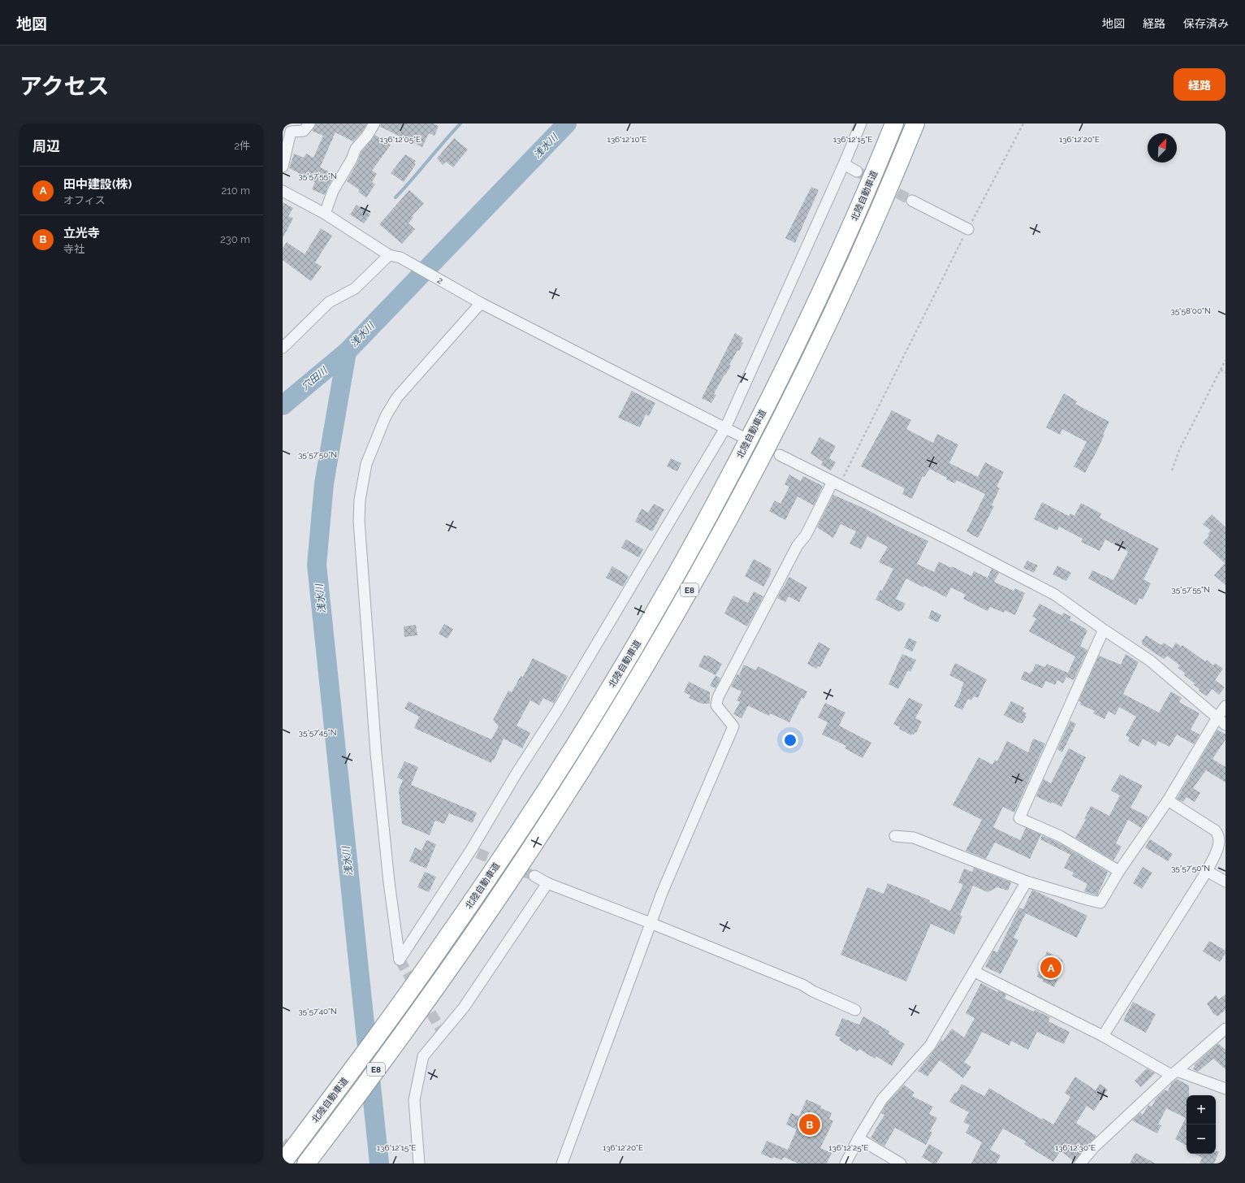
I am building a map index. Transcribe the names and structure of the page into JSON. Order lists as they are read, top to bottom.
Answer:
{
  "streets": {
    "highway": ["北陸自動車道", "E8"],
    "street": ["2"]
  },
  "water": ["浅水川", "穴田川"],
  "north": "top right",
  "page": {
    "header": "地図",
    "nav": ["地図", "経路", "保存済み"],
    "title": "アクセス",
    "buttons": "経路",
    "heading": ["周辺", "2件"],
    "list": [
      {
        "mark": "A",
        "name": "田中建設(株)",
        "note": "オフィス",
        "value": "210 m"
      },
      {
        "mark": "B",
        "name": "立光寺",
        "note": "寺社",
        "value": "230 m"
      }
    ],
    "pins": ["A", "B"],
    "map_buttons": ["+", "−"]
  },
  "coordinates": [
    "136°12'05\"E",
    "136°12'10\"E",
    "136°12'15\"E",
    "136°12'20\"E",
    "35°57'55\"N",
    "35°58'00\"N",
    "35°57'50\"N",
    "35°57'45\"N",
    "35°57'40\"N",
    "136°12'25\"E",
    "136°12'30\"E"
  ]
}
